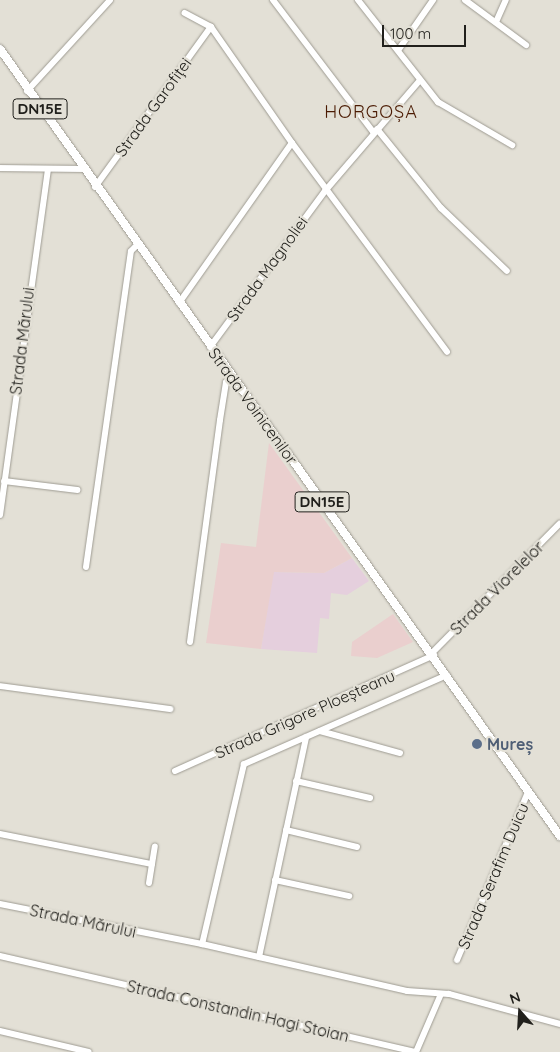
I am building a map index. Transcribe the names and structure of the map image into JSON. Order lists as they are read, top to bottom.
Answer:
{
  "streets": {
    "main road": ["DN15E", "Strada Voinicenilor"],
    "street": [
      "Strada Garofiței",
      "Strada Magnoliei",
      "Strada Mărului",
      "Strada Viorelelor",
      "Strada Grigore Ploeșteanu",
      "Strada Serafim Duicu",
      "Strada Constandin Hagi Stoian"
    ]
  },
  "crossings": [
    ["Strada Garofiței", "Strada Voinicenilor"],
    ["Strada Magnoliei", "Strada Voinicenilor"],
    ["Strada Voinicenilor", "Strada Viorelelor"],
    ["Strada Voinicenilor", "Strada Grigore Ploeșteanu"],
    ["Strada Voinicenilor", "Strada Serafim Duicu"],
    ["Strada Viorelelor", "Strada Grigore Ploeșteanu"]
  ],
  "districts": ["HORGOȘA"],
  "places": ["Mureș"],
  "scale_bar": "100 m",
  "north": "top"
}
